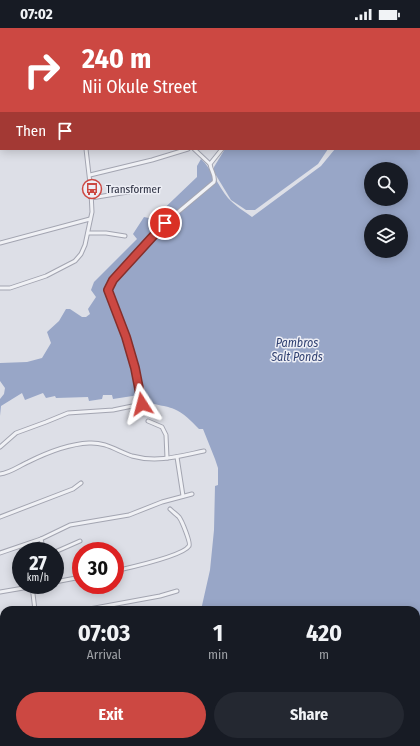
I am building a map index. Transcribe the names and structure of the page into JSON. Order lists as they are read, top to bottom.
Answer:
{
  "water": ["Pambros Salt Ponds"],
  "places": {
    "bus stop": ["Transformer"]
  },
  "page": {
    "status": "07:02",
    "turn": ["240 m", "Nii Okule Street"],
    "then": "Then",
    "speed": "27 km/h",
    "limit": "30",
    "eta": [
      "07:03",
      "Arrival",
      "1",
      "min",
      "420",
      "m"
    ],
    "buttons": ["Exit", "Share"]
  }
}
